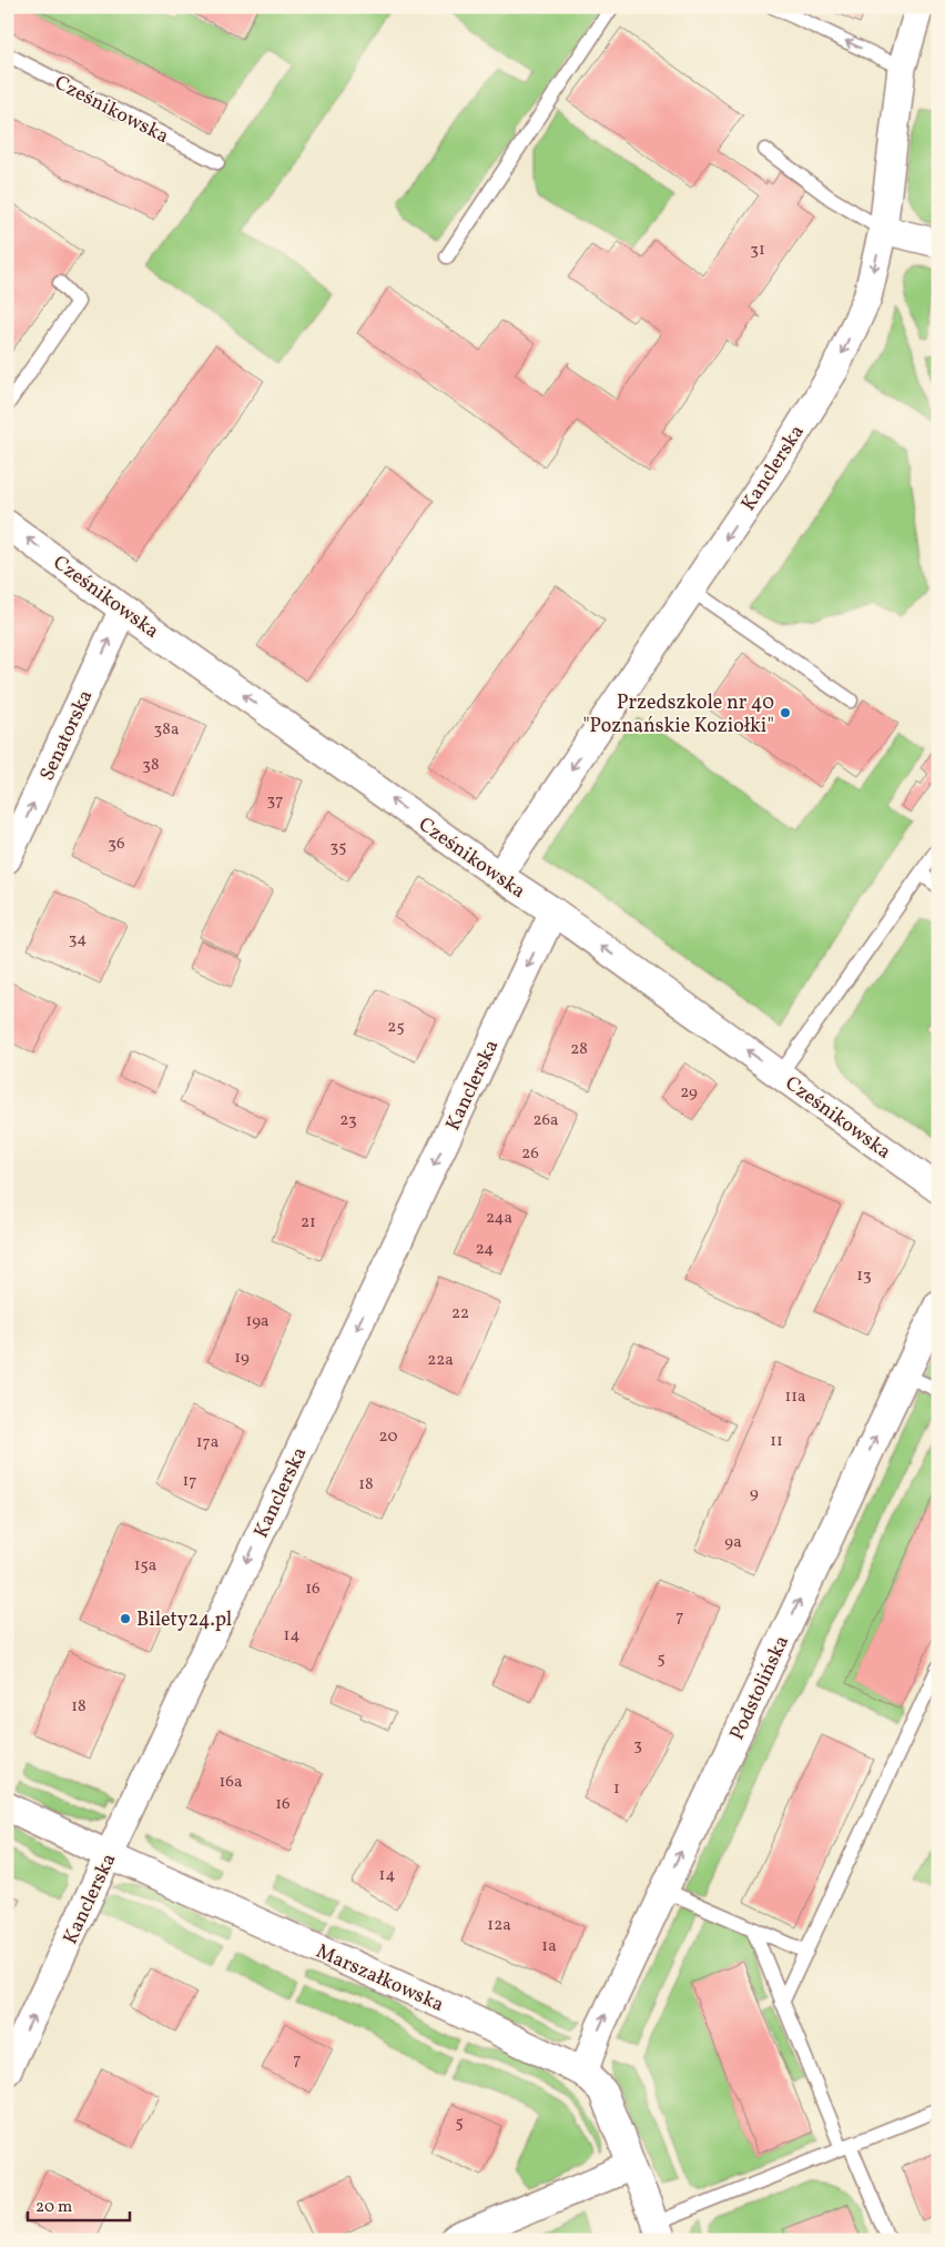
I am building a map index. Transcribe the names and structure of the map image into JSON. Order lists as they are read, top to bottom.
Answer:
{
  "streets": {
    "street": [
      "Cześnikowska",
      "Kanclerska",
      "Senatorska",
      "Podstolińska",
      "Marszałkowska"
    ]
  },
  "crossings": [
    ["Cześnikowska", "Kanclerska"],
    ["Cześnikowska", "Senatorska"],
    ["Kanclerska", "Marszałkowska"],
    ["Podstolińska", "Marszałkowska"]
  ],
  "one_way": ["Cześnikowska", "Senatorska", "Podstolińska"],
  "places": ["Przedszkole nr 40 \"Poznańskie Koziołki\"", "Bilety24.pl"],
  "house_numbers": [
    "31",
    "38a",
    "38",
    "37",
    "36",
    "35",
    "34",
    "25",
    "28",
    "29",
    "23",
    "26a",
    "26",
    "24a",
    "21",
    "24",
    "13",
    "22",
    "19a",
    "19",
    "22a",
    "11a",
    "20",
    "11",
    "17a",
    "17",
    "18",
    "9",
    "9a",
    "15a",
    "16",
    "7",
    "14",
    "5",
    "18",
    "3",
    "16a",
    "1",
    "16",
    "14",
    "12a",
    "1a",
    "7",
    "5"
  ],
  "scale_bar": "20 m"
}
